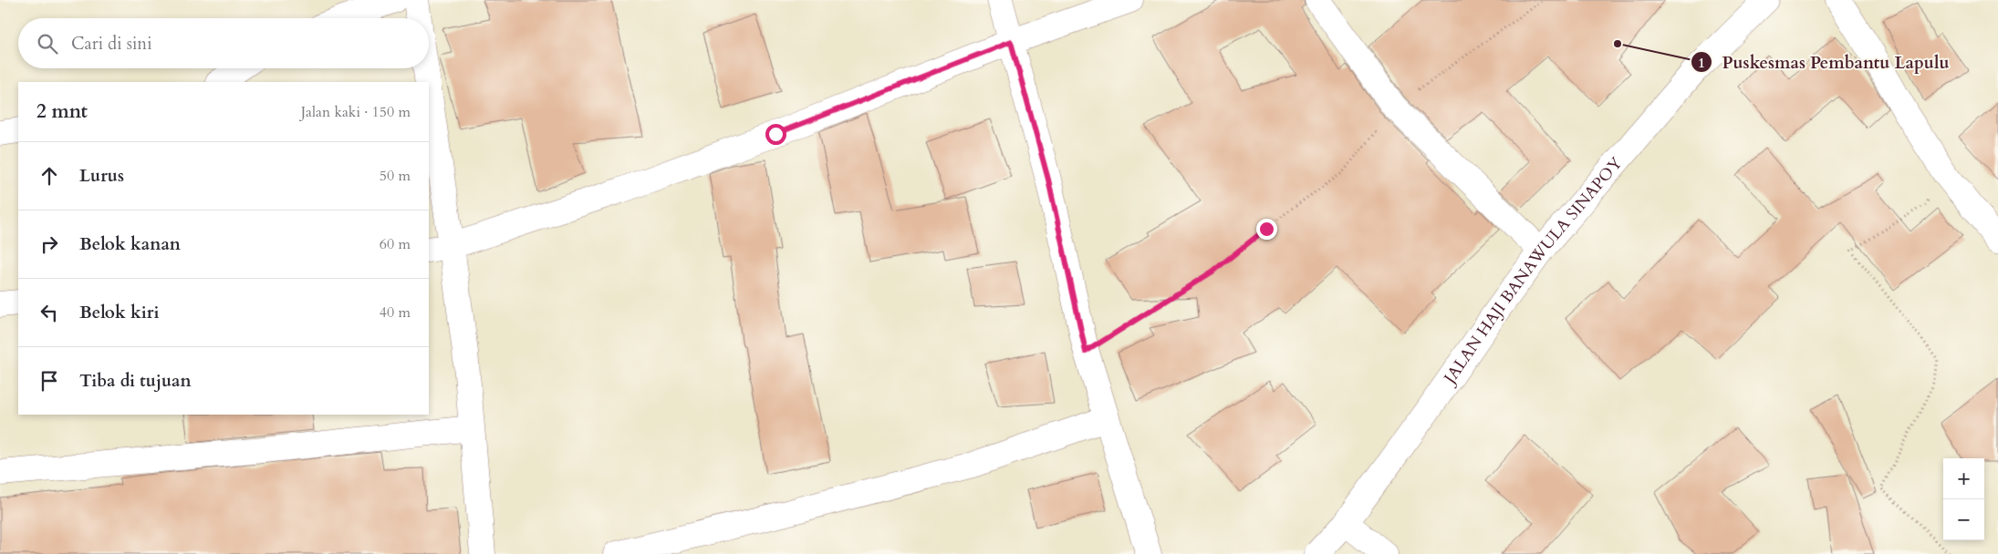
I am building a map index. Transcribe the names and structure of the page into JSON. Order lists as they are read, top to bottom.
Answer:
{
  "streets": {
    "main road": ["JALAN HAJI BANAWULA SINAPOY"]
  },
  "places": ["Puskesmas Pembantu Lapulu"],
  "page": {
    "search": "Cari di sini",
    "heading": ["2 mnt", "Jalan kaki · 150 m"],
    "list": [
      ["Lurus", "50 m"],
      ["Belok kanan", "60 m"],
      ["Belok kiri", "40 m"],
      "Tiba di tujuan"
    ],
    "map_buttons": ["+", "−"]
  }
}
